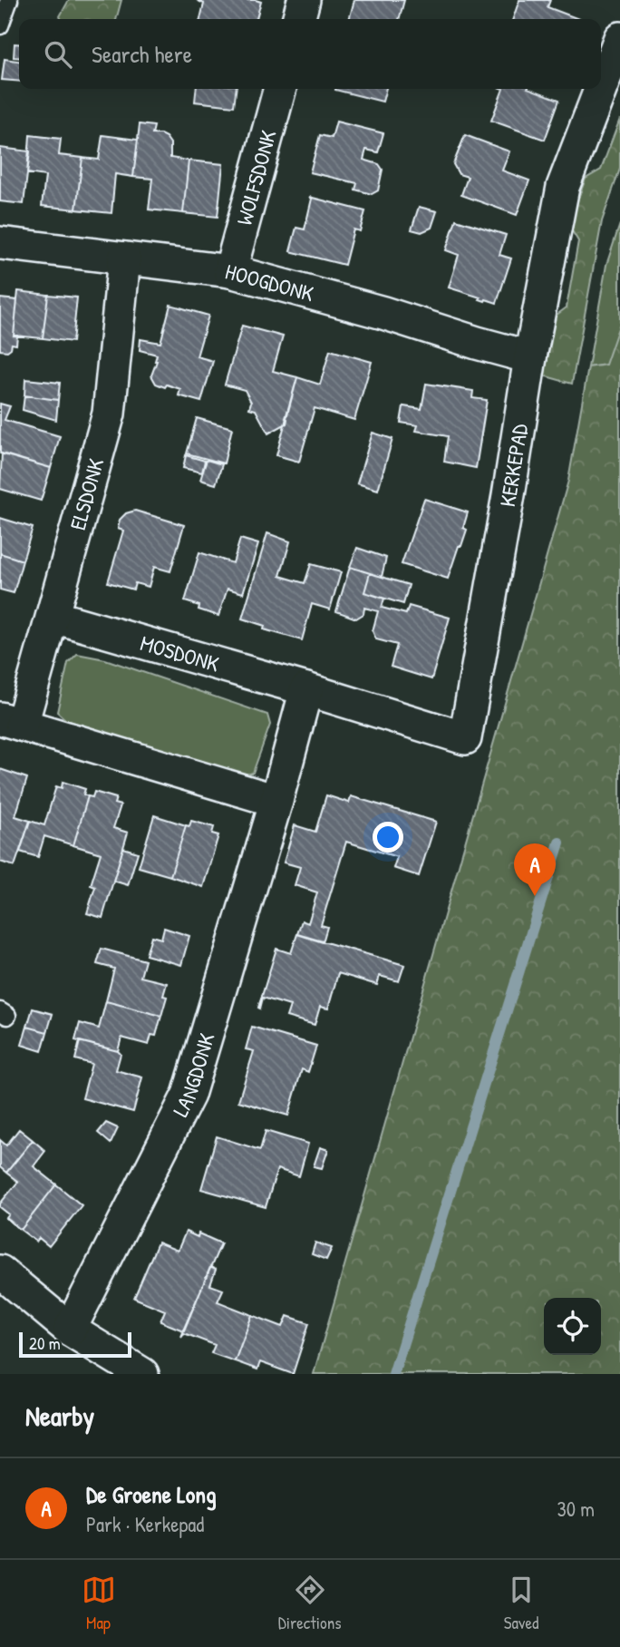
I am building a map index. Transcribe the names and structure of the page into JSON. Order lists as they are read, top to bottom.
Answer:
{
  "streets": {
    "street": [
      "WOLFSDONK",
      "HOOGDONK",
      "KERKEPAD",
      "ELSDONK",
      "MOSDONK",
      "LANGDONK"
    ]
  },
  "crossings": [
    ["WOLFSDONK", "HOOGDONK"],
    ["HOOGDONK", "KERKEPAD"],
    ["HOOGDONK", "ELSDONK"],
    ["KERKEPAD", "MOSDONK"],
    ["KERKEPAD", "LANGDONK"],
    ["ELSDONK", "MOSDONK"],
    ["MOSDONK", "LANGDONK"]
  ],
  "scale_bar": "20 m",
  "page": {
    "search": "Search here",
    "pins": "A",
    "scale": "20 m",
    "heading": "Nearby",
    "list": [
      {
        "mark": "A",
        "name": "De Groene Long",
        "note": "Park · Kerkepad",
        "value": "30 m"
      }
    ],
    "nav": ["Map", "Directions", "Saved"]
  }
}
